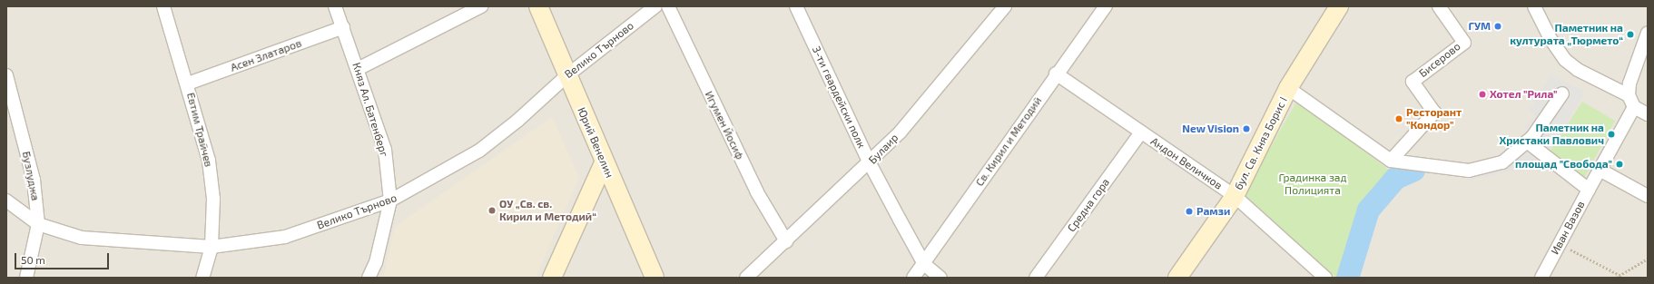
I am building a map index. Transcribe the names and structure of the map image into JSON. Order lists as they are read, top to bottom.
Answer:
{
  "streets": {
    "street": [
      "Велико Търново",
      "Асен Златаров",
      "Бисерово",
      "3-ти гвардейски полк",
      "Княз Ал. Батенберг",
      "Игумен Йосиф",
      "Евтим Трайчев",
      "Св. Кирил и Методий",
      "Юрий Венелин",
      "бул. Св. Княз Борис I",
      "Булаир",
      "Андон Величков",
      "Бузлуджа",
      "Средна гора",
      "Иван Вазов"
    ]
  },
  "crossings": [
    ["Велико Търново", "Княз Ал. Батенберг"],
    ["Велико Търново", "Евтим Трайчев"],
    ["Велико Търново", "Юрий Венелин"],
    ["Велико Търново", "Бузлуджа"],
    ["Асен Златаров", "Княз Ал. Батенберг"],
    ["Асен Златаров", "Евтим Трайчев"],
    ["3-ти гвардейски полк", "Св. Кирил и Методий"],
    ["3-ти гвардейски полк", "Булаир"],
    ["Игумен Йосиф", "Булаир"],
    ["Св. Кирил и Методий", "Андон Величков"],
    ["бул. Св. Княз Борис I", "Андон Величков"],
    ["Андон Величков", "Средна гора"]
  ],
  "parks": ["Градинка зад Полицията"],
  "places": [
    "ГУМ",
    "Паметник на културата „Тюрмето“",
    "Хотел \"Рила\"",
    "Ресторант \"Кондор\"",
    "New Vision",
    "Паметник на Христаки Павлович",
    "площад \"Свобода\"",
    "ОУ „Св. св. Кирил и Методий“",
    "Рамзи"
  ],
  "scale_bar": "50 m"
}
